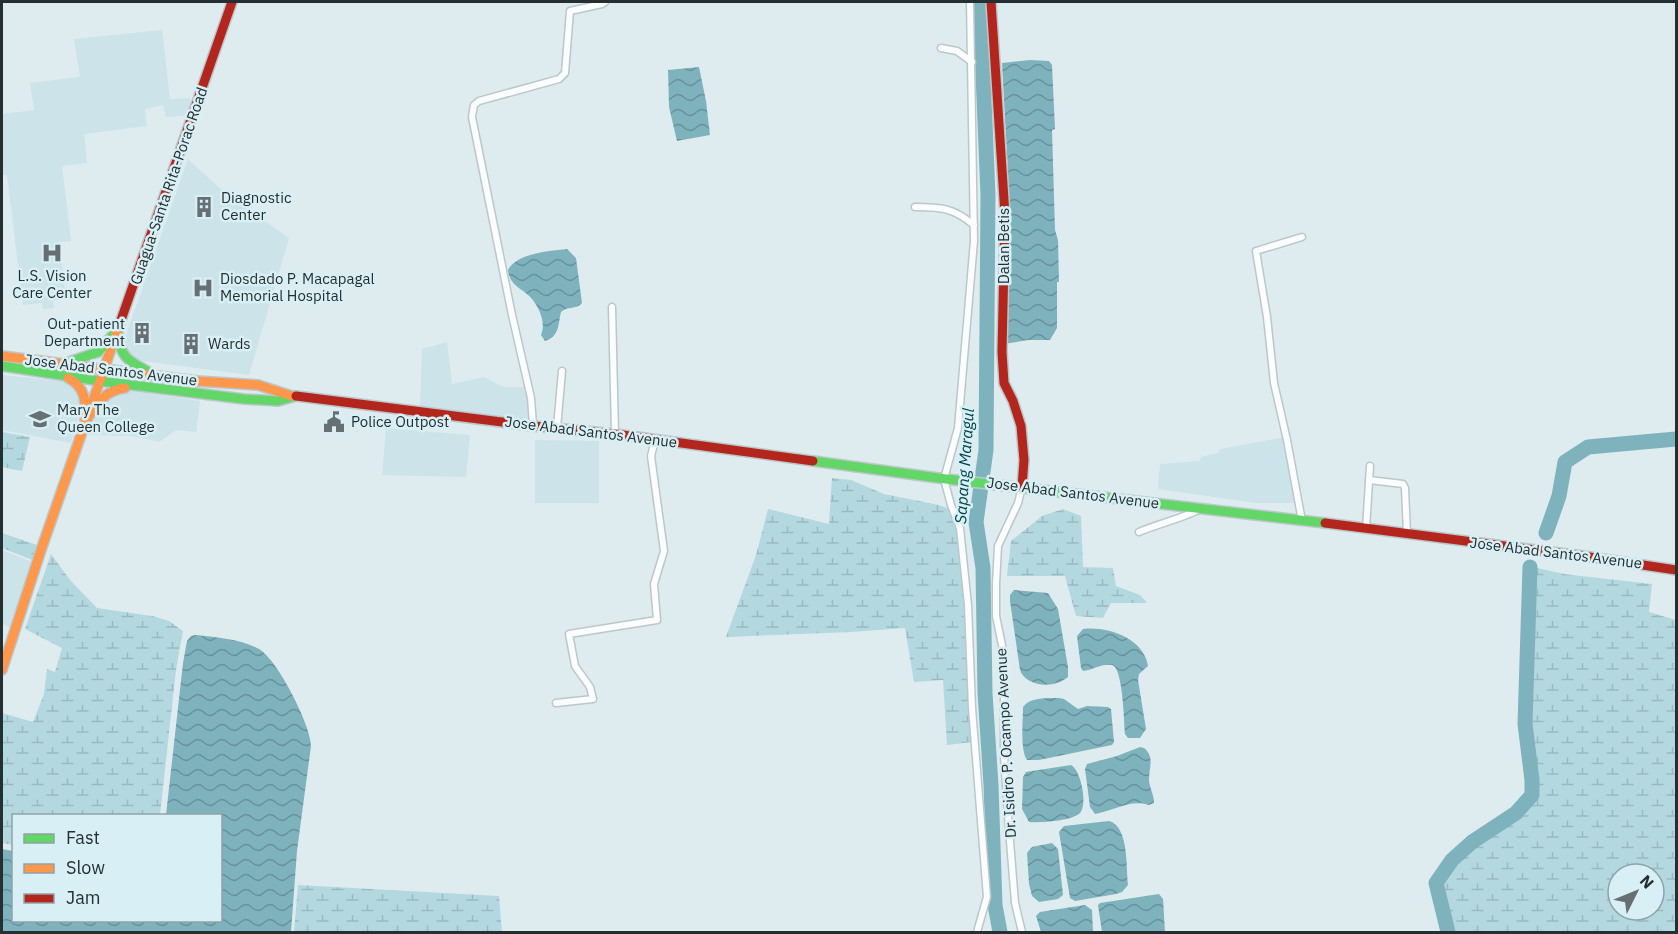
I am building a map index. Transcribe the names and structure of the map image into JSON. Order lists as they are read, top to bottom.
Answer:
{
  "streets": {
    "main road": ["Guagua-Santa Rita-Porac Road", "Dalan Betis", "Jose Abad Santos Avenue"],
    "street": ["Dr. Isidro P. Ocampo Avenue"]
  },
  "crossings": [
    ["Guagua-Santa Rita-Porac Road", "Jose Abad Santos Avenue"],
    ["Dalan Betis", "Jose Abad Santos Avenue"],
    ["Dalan Betis", "Dr. Isidro P. Ocampo Avenue"],
    ["Jose Abad Santos Avenue", "Dr. Isidro P. Ocampo Avenue"]
  ],
  "water": ["Sapang Maragul"],
  "places": {
    "building": ["Diagnostic Center", "Out-patient Department", "Wards"],
    "hospital": ["L.S. Vision Care Center", "Diosdado P. Macapagal Memorial Hospital"],
    "school or university": ["Mary The Queen College"],
    "public building": ["Police Outpost"]
  },
  "legend": ["Fast", "Slow", "Jam"],
  "north": "top right"
}
